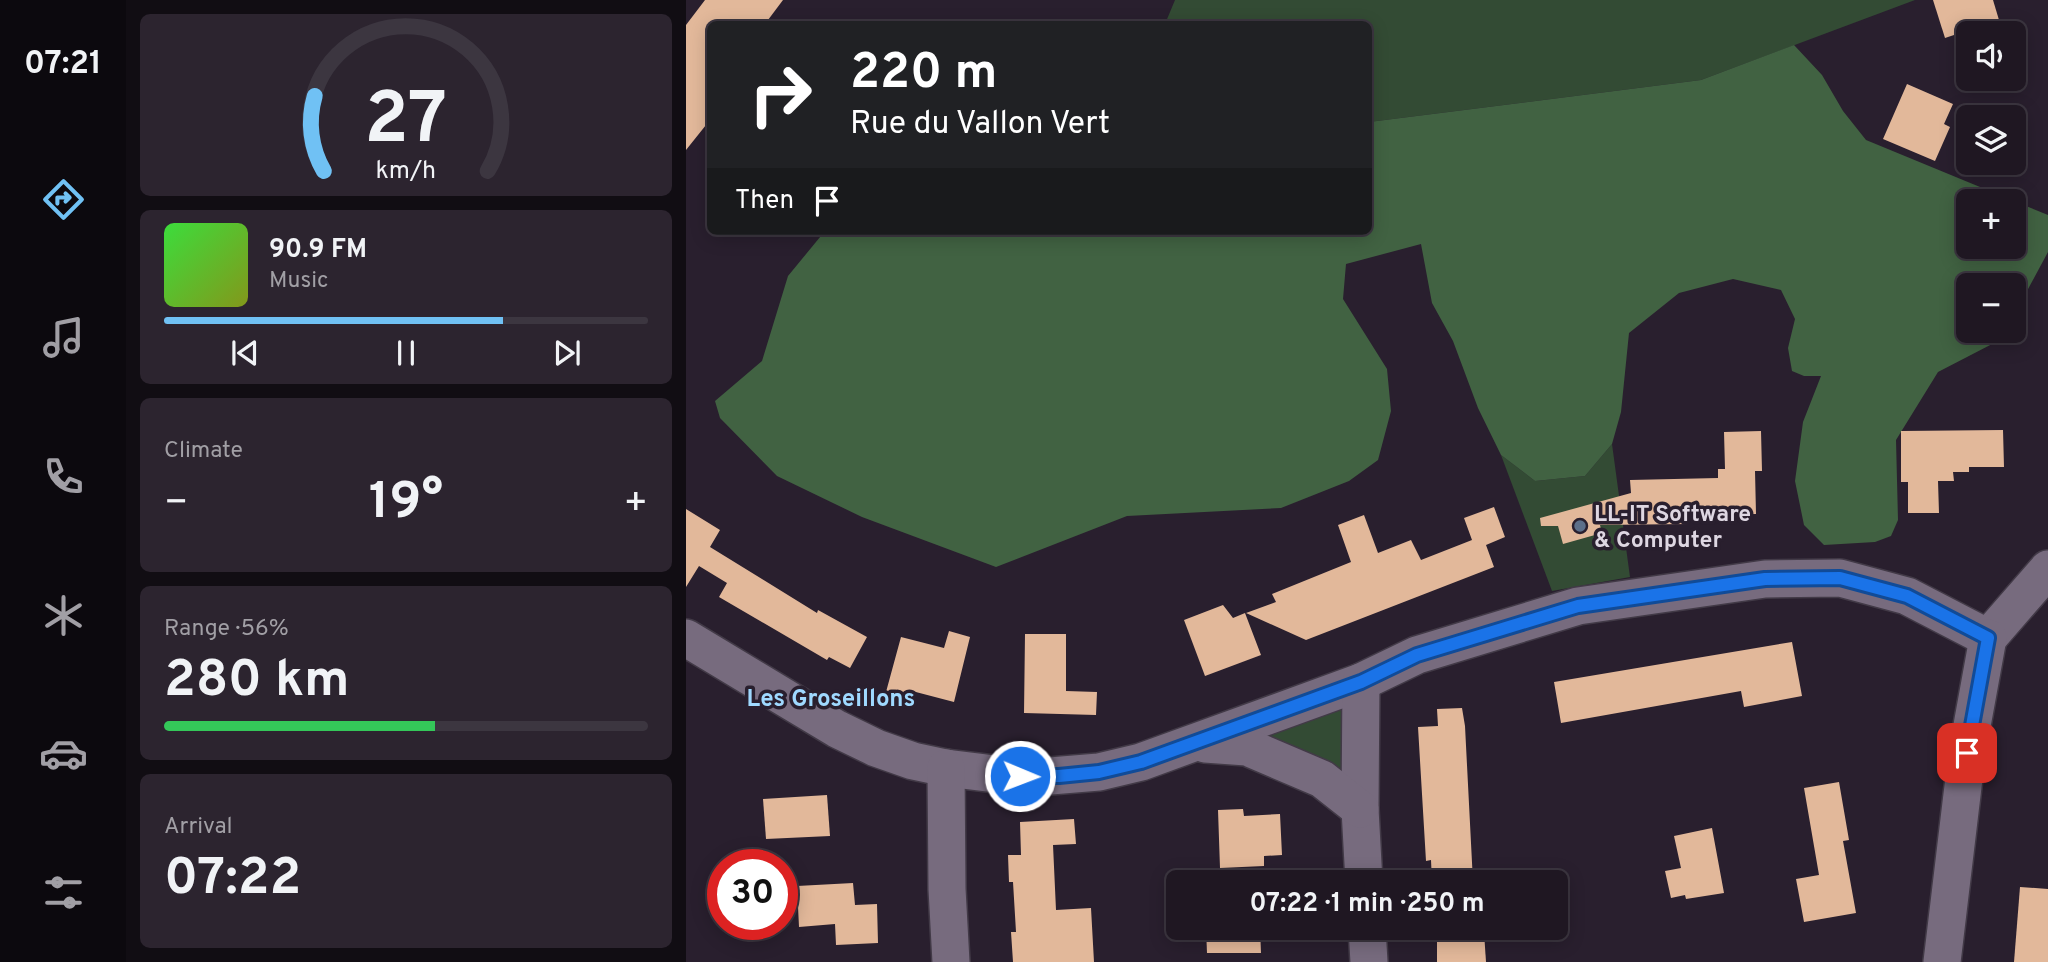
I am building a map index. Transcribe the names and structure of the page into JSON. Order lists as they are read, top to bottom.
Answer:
{
  "districts": ["Les Groseillons"],
  "places": ["LL-IT Software & Computer"],
  "page": {
    "tabs": "07:21",
    "map_buttons": ["+", "−"],
    "turn": ["220 m", "Rue du Vallon Vert"],
    "then": "Then",
    "song": ["90.9 FM", "Music"],
    "tile": [
      "Climate",
      ["Range · 56%", "280 km"],
      ["Arrival", "07:22"]
    ],
    "heat": ["−", "19°", "+"],
    "limit": "30",
    "trip": "07:22 · 1 min · 250 m",
    "gauge": ["27", "km/h"]
  }
}
